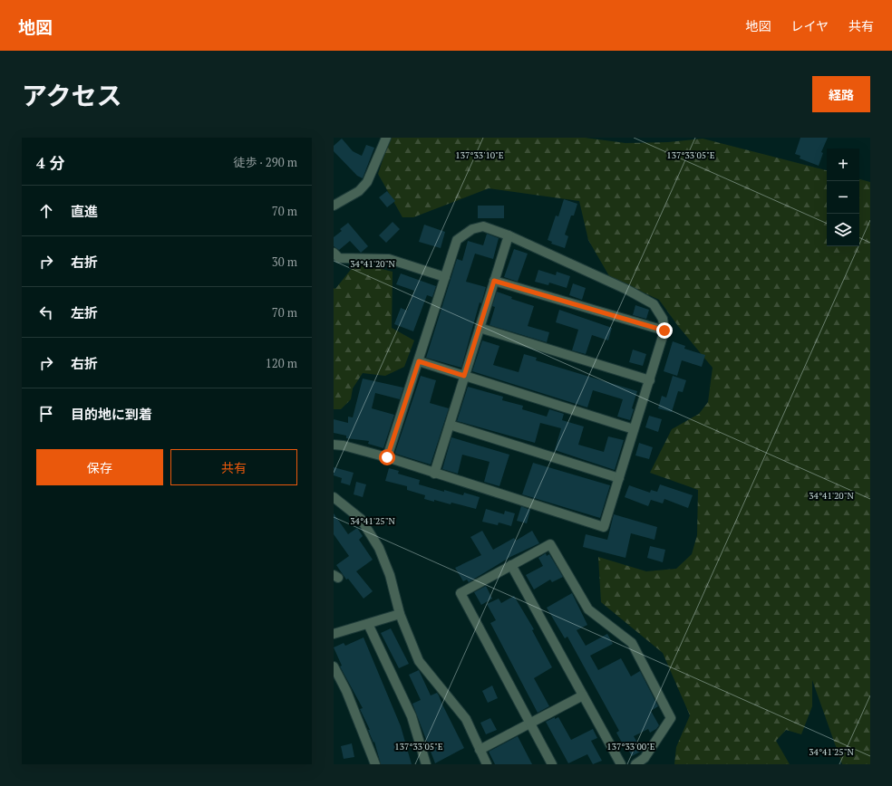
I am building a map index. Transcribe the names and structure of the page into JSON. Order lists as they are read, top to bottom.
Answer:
{
  "page": {
    "header": "地図",
    "nav": ["地図", "レイヤ", "共有"],
    "title": "アクセス",
    "buttons": [
      "経路",
      ["保存", "共有"]
    ],
    "heading": ["4 分", "徒歩 · 290 m"],
    "map_buttons": ["+", "−"],
    "list": [
      ["直進", "70 m"],
      ["右折", "30 m"],
      ["左折", "70 m"],
      ["右折", "120 m"],
      "目的地に到着"
    ]
  },
  "coordinates": [
    "137°33'10\"E",
    "137°33'05\"E",
    "34°41'20\"N",
    "34°41'25\"N",
    "137°33'00\"E"
  ]
}
